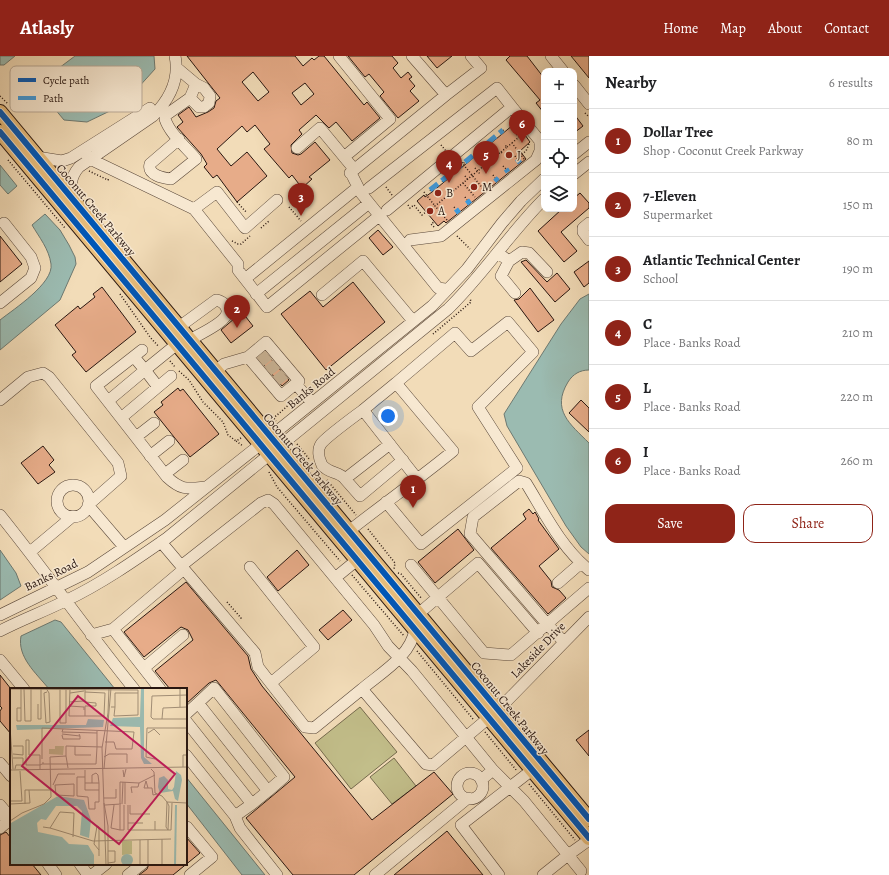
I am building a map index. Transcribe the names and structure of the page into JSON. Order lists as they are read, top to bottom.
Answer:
{
  "streets": {
    "main road": ["Coconut Creek Parkway"],
    "street": ["Banks Road", "Lakeside Drive"]
  },
  "crossings": [
    ["Coconut Creek Parkway", "Banks Road"],
    ["Coconut Creek Parkway", "Lakeside Drive"]
  ],
  "places": [
    "J",
    "M",
    "B",
    "A"
  ],
  "legend": ["Cycle path", "Path"],
  "page": {
    "header": "Atlasly",
    "nav": [
      "Home",
      "Map",
      "About",
      "Contact"
    ],
    "heading": ["Nearby", "6 results"],
    "map_buttons": ["+", "−"],
    "list": [
      {
        "mark": "1",
        "name": "Dollar Tree",
        "note": "Shop · Coconut Creek Parkway",
        "value": "80 m"
      },
      {
        "mark": "2",
        "name": "7-Eleven",
        "note": "Supermarket",
        "value": "150 m"
      },
      {
        "mark": "3",
        "name": "Atlantic Technical Center",
        "note": "School",
        "value": "190 m"
      },
      {
        "mark": "4",
        "name": "C",
        "note": "Place · Banks Road",
        "value": "210 m"
      },
      {
        "mark": "5",
        "name": "L",
        "note": "Place · Banks Road",
        "value": "220 m"
      },
      {
        "mark": "6",
        "name": "I",
        "note": "Place · Banks Road",
        "value": "260 m"
      }
    ],
    "pins": [
      "6",
      "5",
      "4",
      "3",
      "2",
      "1"
    ],
    "buttons": ["Save", "Share"]
  }
}
